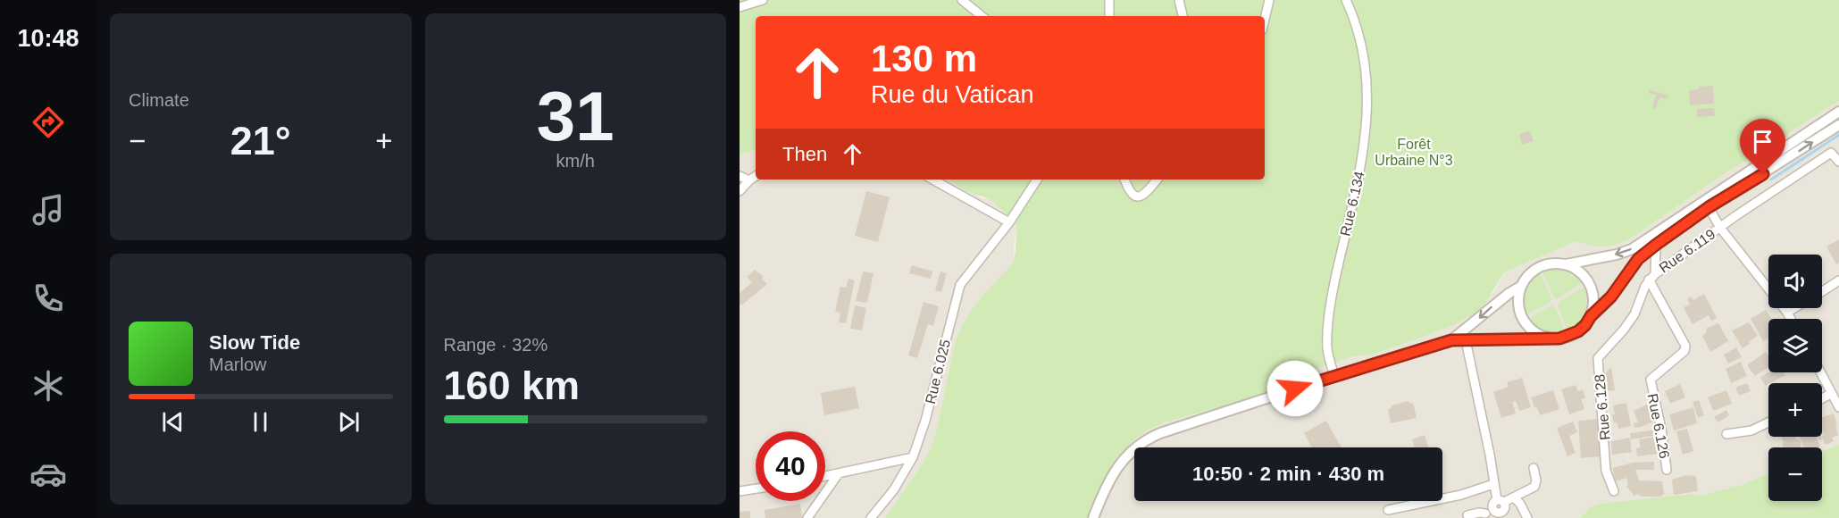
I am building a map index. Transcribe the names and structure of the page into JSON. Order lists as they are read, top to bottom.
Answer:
{
  "streets": {
    "street": [
      "Rue 6.134",
      "Rue 6.119",
      "Rue 6.025",
      "Rue 6.128",
      "Rue 6.126"
    ]
  },
  "crossings": [
    ["Rue 6.119", "Rue 6.128"],
    ["Rue 6.119", "Rue 6.126"],
    ["Rue 6.128", "Rue 6.126"]
  ],
  "parks": ["Forêt Urbaine N°3"],
  "page": {
    "tabs": "10:48",
    "tile": [
      "Climate",
      ["31", "km/h"],
      ["Range · 32%", "160 km"]
    ],
    "turn": ["130 m", "Rue du Vatican"],
    "heat": ["−", "21°", "+"],
    "then": "Then",
    "map_buttons": ["+", "−"],
    "song": ["Slow Tide", "Marlow"],
    "limit": "40",
    "trip": "10:50 · 2 min · 430 m"
  }
}
